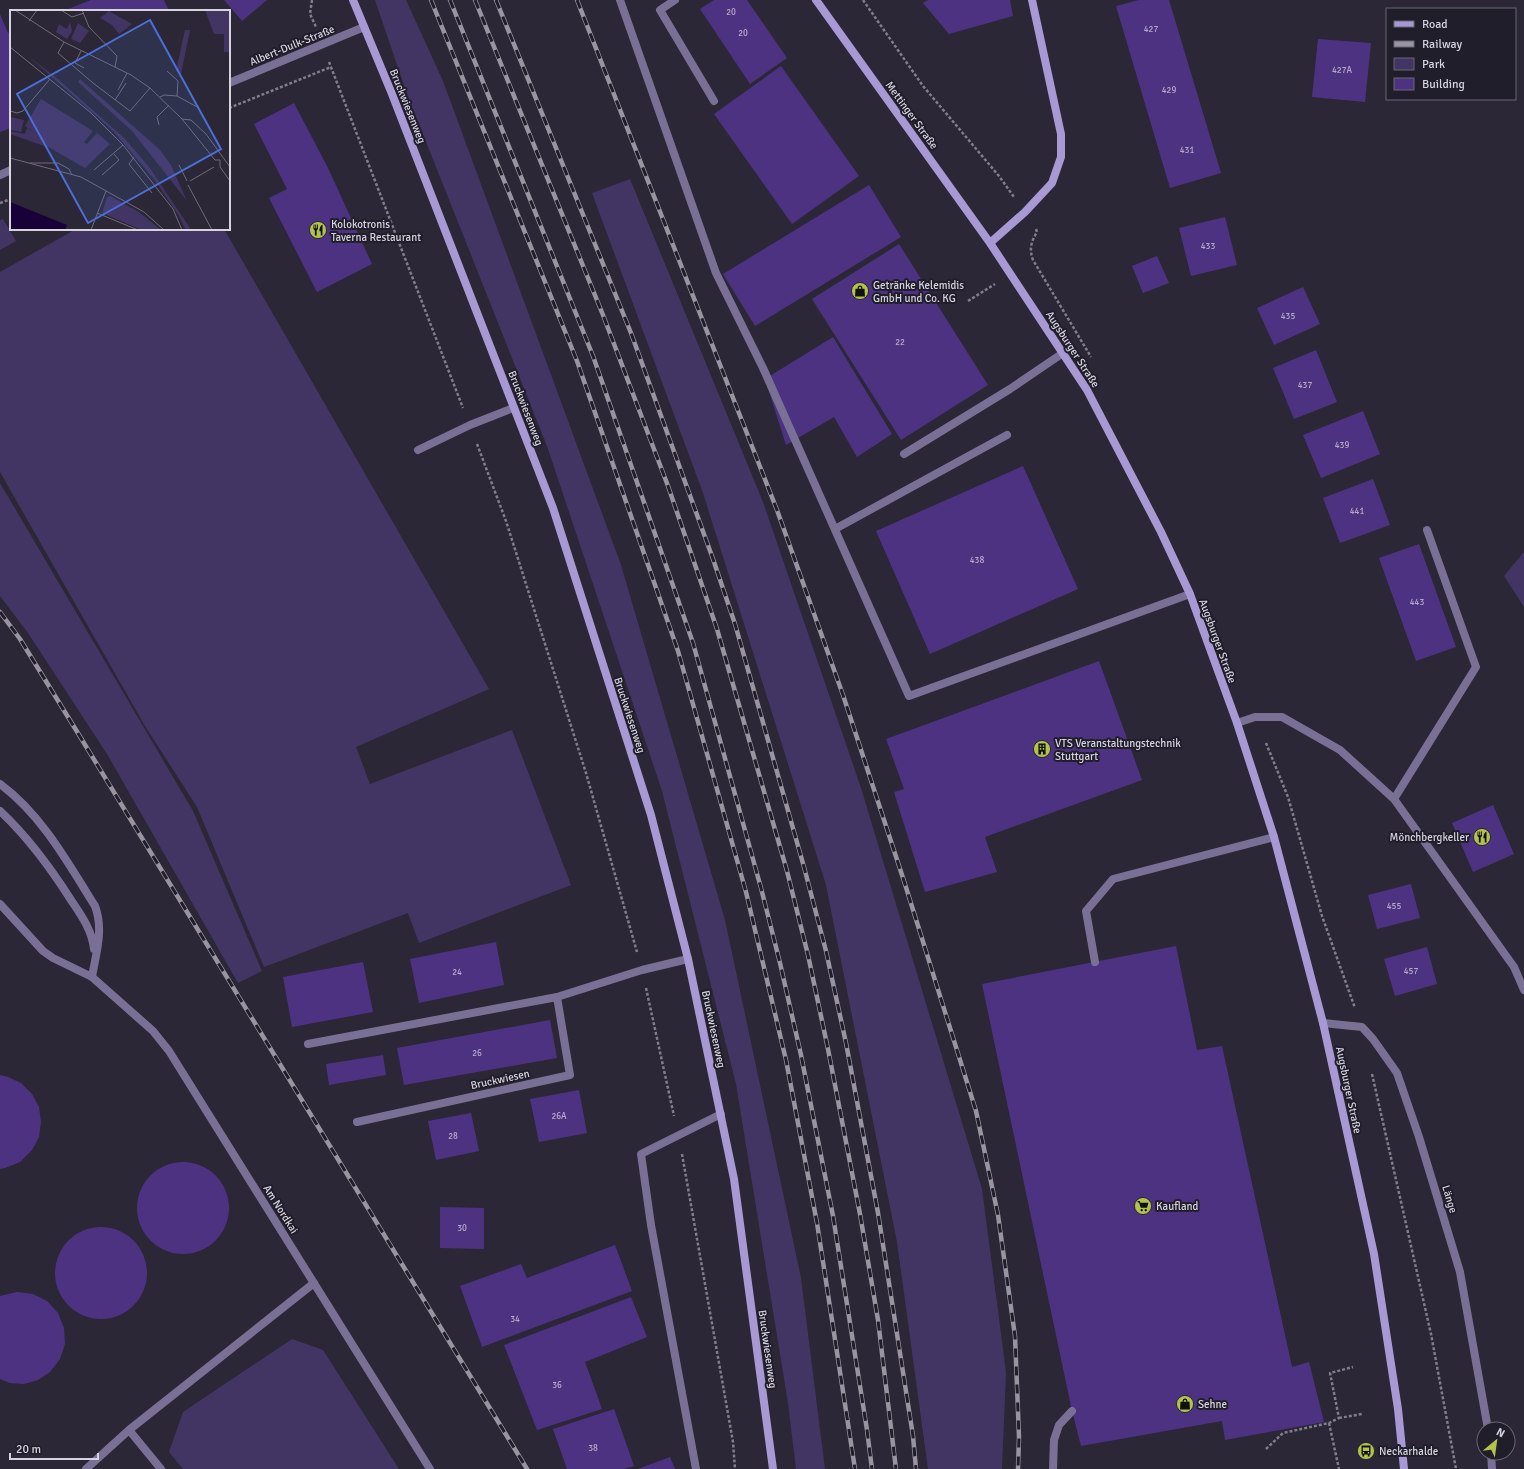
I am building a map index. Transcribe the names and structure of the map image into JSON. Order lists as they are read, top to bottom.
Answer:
{
  "streets": {
    "street": [
      "Albert-Dulk-Straße",
      "Bruckwiesenweg",
      "Mettinger Straße",
      "Augsburger Straße",
      "Bruckwiesen",
      "Länge",
      "Am Nordkai"
    ]
  },
  "crossings": [
    ["Albert-Dulk-Straße", "Bruckwiesenweg"],
    ["Mettinger Straße", "Augsburger Straße"],
    ["Augsburger Straße", "Länge"]
  ],
  "places": {
    "restaurant": ["Kolokotronis Taverna Restaurant", "Mönchbergkeller"],
    "shop": ["Getränke Kelemidis GmbH und Co. KG", "Sehne"],
    "building": ["VTS Veranstaltungstechnik Stuttgart"],
    "supermarket": ["Kaufland"],
    "bus stop": ["Neckarhalde"]
  },
  "house_numbers": [
    "20",
    "427",
    "20",
    "427A",
    "429",
    "431",
    "433",
    "435",
    "22",
    "437",
    "439",
    "441",
    "438",
    "443",
    "455",
    "457",
    "24",
    "26",
    "26A",
    "28",
    "30",
    "34",
    "36",
    "38"
  ],
  "legend": [
    "Road",
    "Railway",
    "Park",
    "Building"
  ],
  "scale_bar": "20 m",
  "north": "top right"
}
